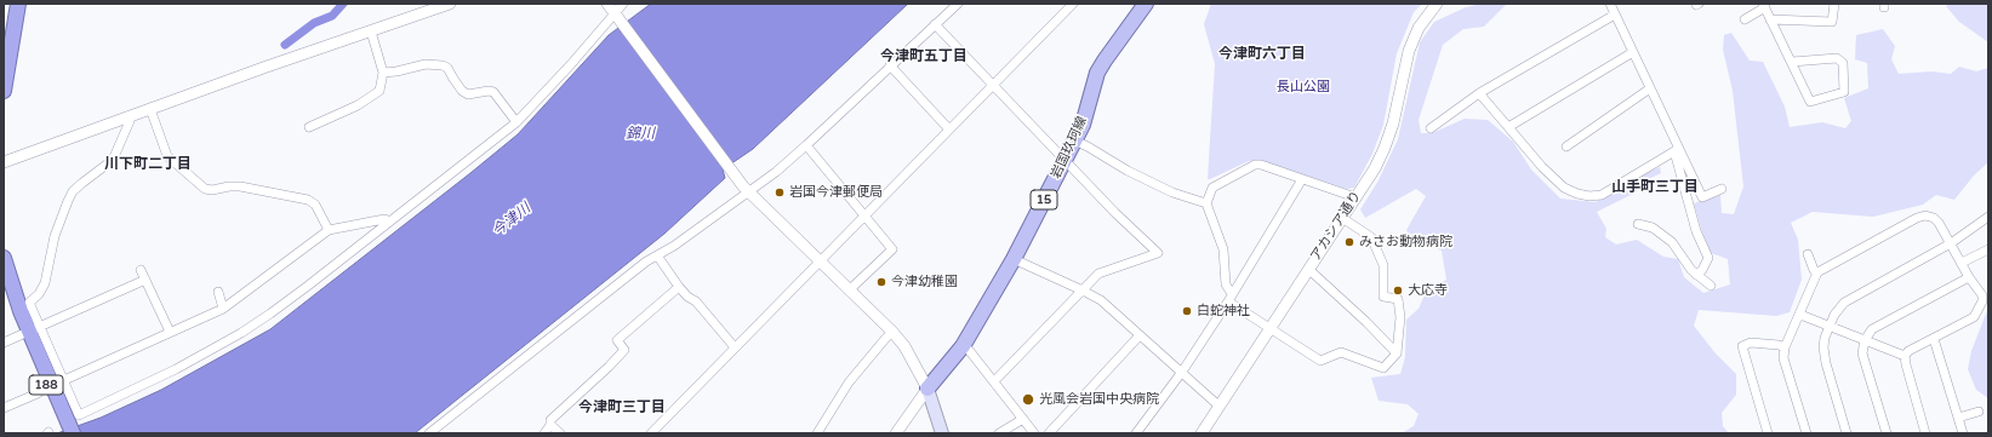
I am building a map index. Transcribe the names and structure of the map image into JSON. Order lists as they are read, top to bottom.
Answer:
{
  "streets": {
    "highway": ["188"],
    "main road": ["岩国玖珂線", "15"],
    "street": ["アカシア通り"]
  },
  "districts": [
    "今津町六丁目",
    "今津町五丁目",
    "川下町二丁目",
    "山手町三丁目",
    "今津町三丁目"
  ],
  "water": ["錦川", "今津川"],
  "parks": ["長山公園"],
  "places": [
    "岩国今津郵便局",
    "みさお動物病院",
    "今津幼稚園",
    "大応寺",
    "白蛇神社",
    "光風会岩国中央病院"
  ]
}
